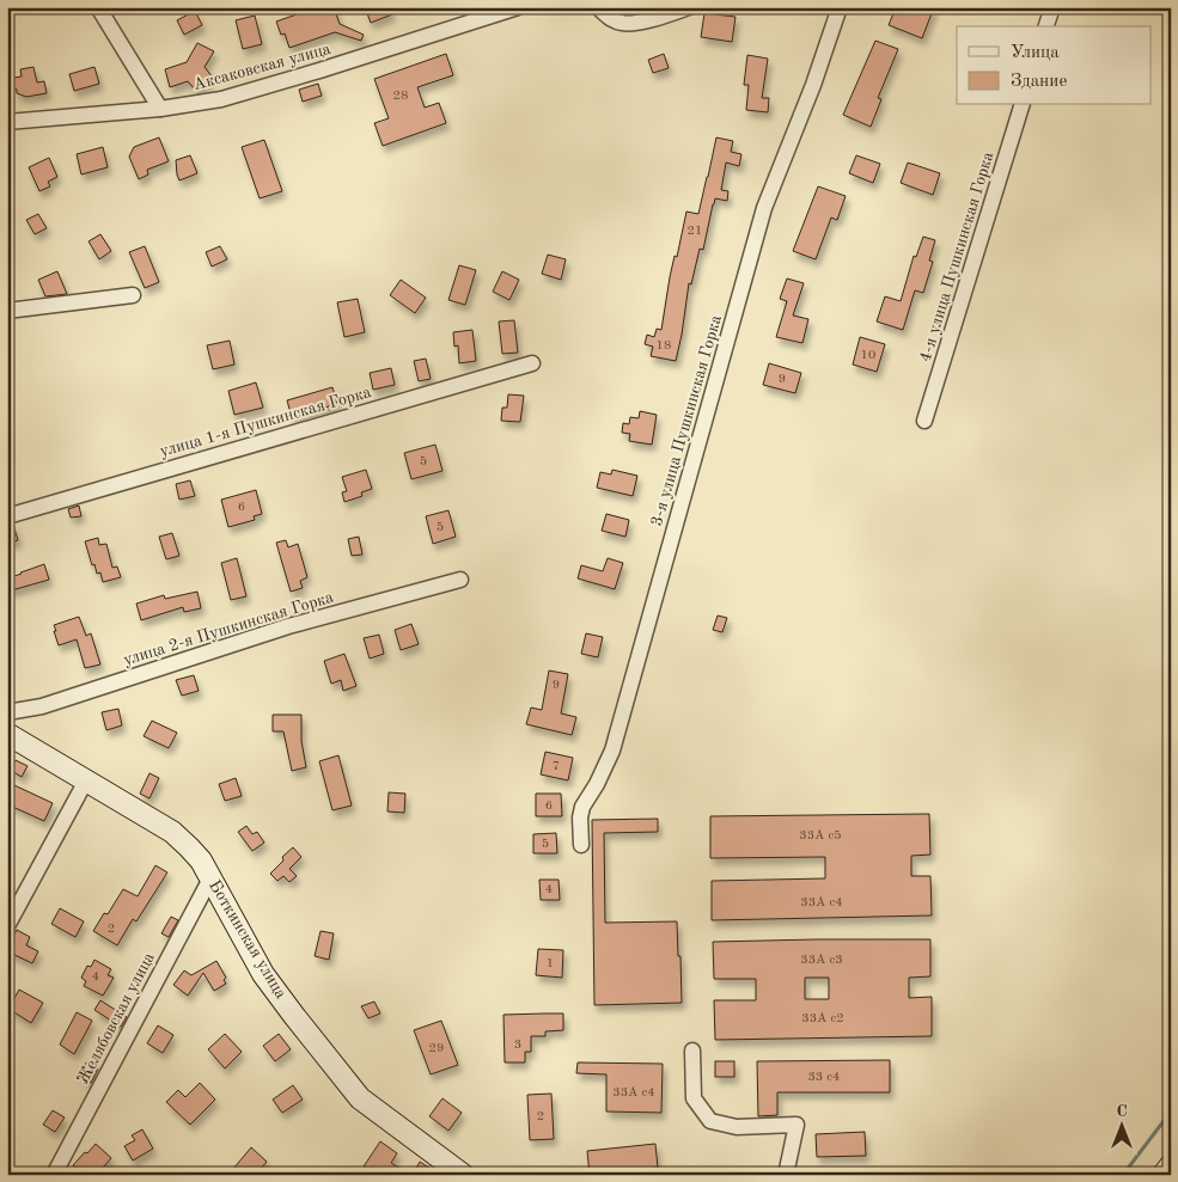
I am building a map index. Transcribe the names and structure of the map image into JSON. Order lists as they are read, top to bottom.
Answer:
{
  "streets": {
    "street": [
      "Аксаковская улица",
      "4-я улица Пушкинская Горка",
      "3-я улица Пушкинская Горка",
      "улица 1-я Пушкинская Горка",
      "улица 2-я Пушкинская Горка",
      "Боткинская улица",
      "Желябовская улица"
    ]
  },
  "crossings": [
    ["Боткинская улица", "Желябовская улица"]
  ],
  "house_numbers": [
    "28",
    "21",
    "18",
    "10",
    "9",
    "5",
    "6",
    "5",
    "9",
    "7",
    "6",
    "33А с5",
    "5",
    "4",
    "33А с4",
    "2",
    "33А с3",
    "1",
    "4",
    "33А с2",
    "3",
    "29",
    "33 с4",
    "33А с4",
    "2"
  ],
  "legend": ["Улица", "Здание"],
  "north": "top"
}
